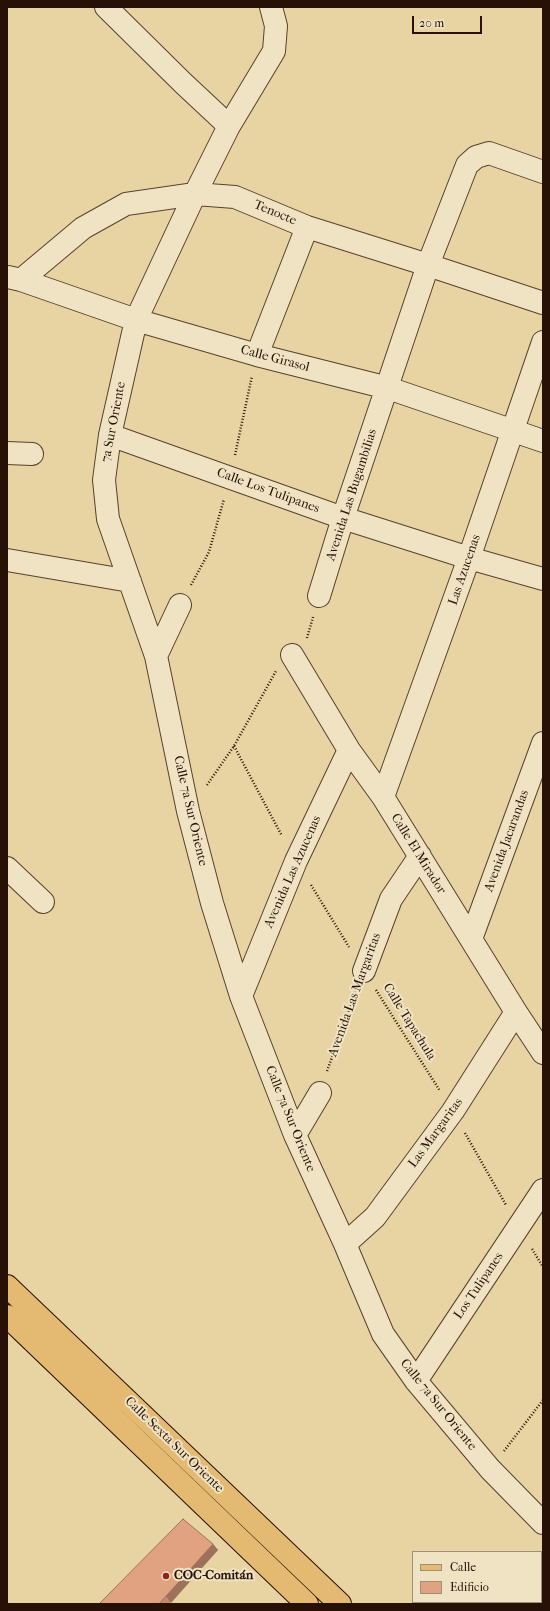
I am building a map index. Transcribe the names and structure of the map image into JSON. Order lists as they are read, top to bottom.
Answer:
{
  "streets": {
    "main road": ["Calle Sexta Sur Oriente"],
    "street": [
      "Tenocte",
      "Calle Girasol",
      "7a Sur Oriente",
      "Calle Los Tulipanes",
      "Avenida Las Bugambilias",
      "Las Azucenas",
      "Calle 7a Sur Oriente",
      "Avenida Jacarandas",
      "Calle El Mirador",
      "Avenida Las Azucenas",
      "Avenida Las Margaritas",
      "Las Margaritas",
      "Los Tulipanes"
    ],
    "path": ["Calle Tapachula"]
  },
  "crossings": [
    ["Tenocte", "Calle Girasol"],
    ["Tenocte", "7a Sur Oriente"],
    ["Tenocte", "Avenida Las Bugambilias"],
    ["Calle Girasol", "7a Sur Oriente"],
    ["Calle Girasol", "Avenida Las Bugambilias"],
    ["Calle Girasol", "Las Azucenas"],
    ["7a Sur Oriente", "Calle Los Tulipanes"],
    ["7a Sur Oriente", "Calle 7a Sur Oriente"],
    ["Calle Los Tulipanes", "Avenida Las Bugambilias"],
    ["Calle Los Tulipanes", "Las Azucenas"],
    ["Las Azucenas", "Calle El Mirador"],
    ["Calle 7a Sur Oriente", "Avenida Las Azucenas"],
    ["Calle 7a Sur Oriente", "Las Margaritas"],
    ["Calle 7a Sur Oriente", "Los Tulipanes"],
    ["Avenida Jacarandas", "Calle El Mirador"],
    ["Calle El Mirador", "Avenida Las Azucenas"],
    ["Calle El Mirador", "Avenida Las Margaritas"],
    ["Calle El Mirador", "Las Margaritas"],
    ["Avenida Las Azucenas", "Calle Tapachula"],
    ["Avenida Las Margaritas", "Calle Tapachula"],
    ["Calle Tapachula", "Las Margaritas"],
    ["Calle Tapachula", "Los Tulipanes"]
  ],
  "places": ["COC-Comitán"],
  "legend": ["Calle", "Edificio"],
  "scale_bar": "20 m"
}
